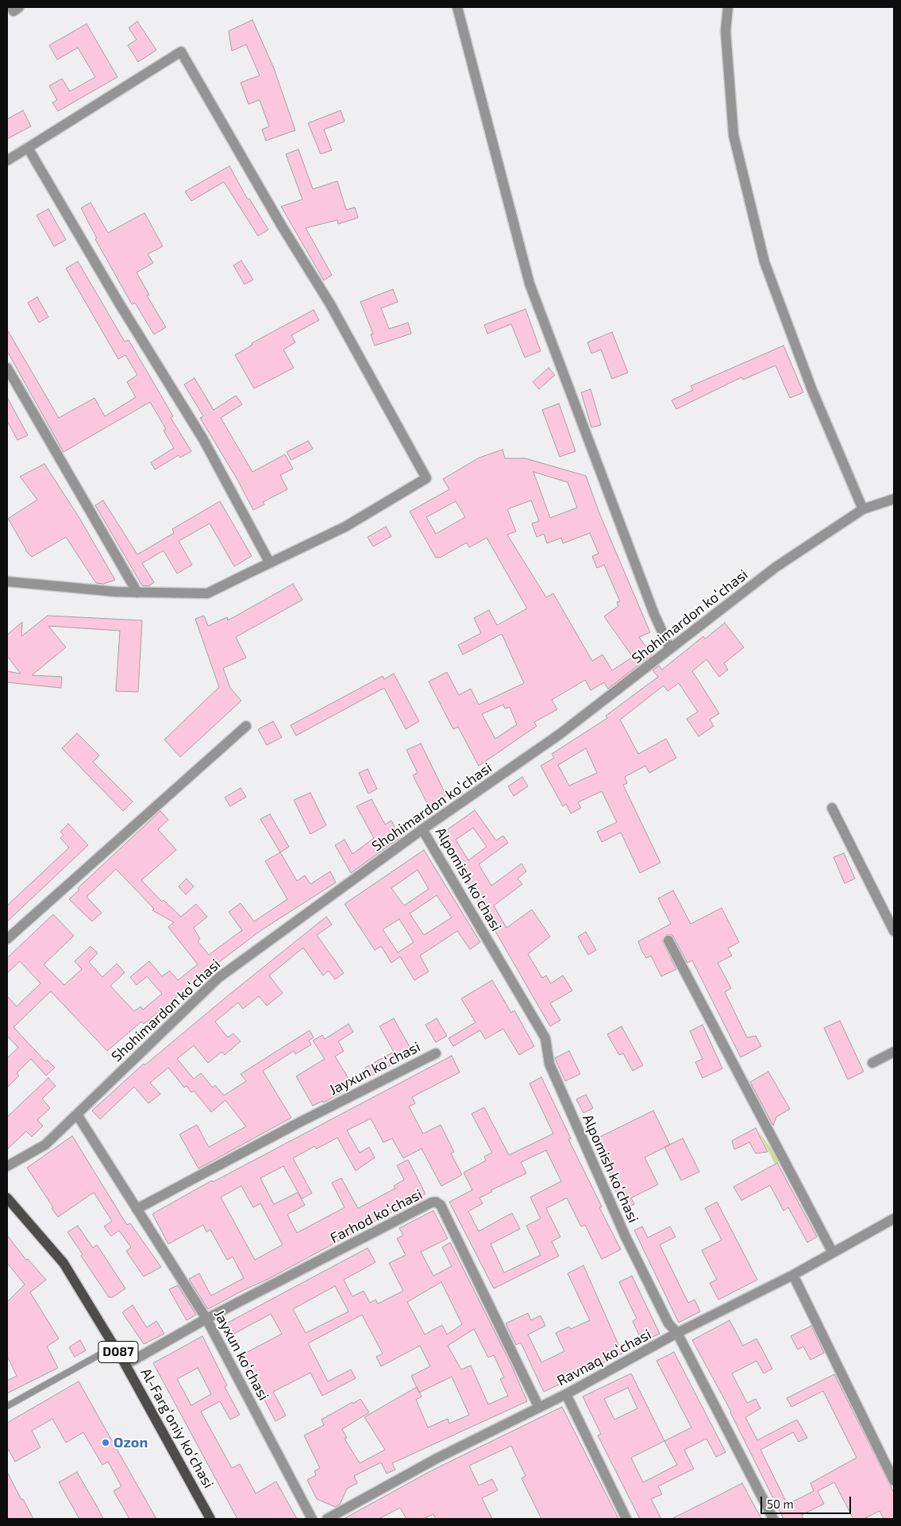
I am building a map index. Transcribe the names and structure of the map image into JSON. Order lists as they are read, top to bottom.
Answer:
{
  "streets": {
    "main road": ["D087", "Al-Fargʻoniy koʻchasi"],
    "street": [
      "Shohimardon koʻchasi",
      "Alpomish koʻchasi",
      "Jayxun koʻchasi",
      "Farhod koʻchasi",
      "Ravnaq koʻchasi"
    ]
  },
  "crossings": [
    ["Shohimardon koʻchasi", "Alpomish koʻchasi"],
    ["Shohimardon koʻchasi", "Jayxun koʻchasi"],
    ["Alpomish koʻchasi", "Ravnaq koʻchasi"],
    ["Jayxun koʻchasi", "Farhod koʻchasi"],
    ["Farhod koʻchasi", "Ravnaq koʻchasi"],
    ["Farhod koʻchasi", "Al-Fargʻoniy koʻchasi"]
  ],
  "places": ["Ozon"],
  "scale_bar": "50 m"
}
